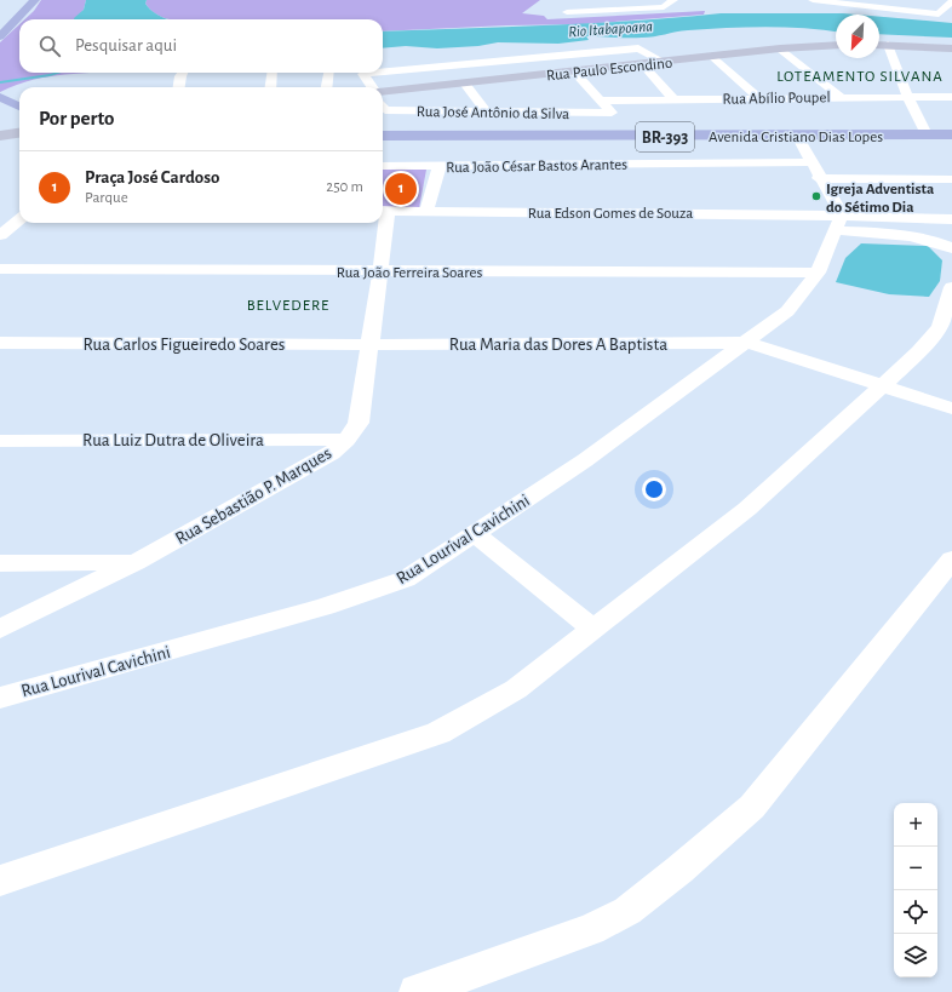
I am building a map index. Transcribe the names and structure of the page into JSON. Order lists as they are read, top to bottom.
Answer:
{
  "streets": {
    "main road": ["Rua Paulo Escondino", "Avenida Cristiano Dias Lopes", "BR-393"],
    "street": [
      "Rua Abílio Poupel",
      "Rua José Antônio da Silva",
      "Rua João César Bastos Arantes",
      "Rua Edson Gomes de Souza",
      "Rua João Ferreira Soares",
      "Rua Carlos Figueiredo Soares",
      "Rua Maria das Dores A Baptista",
      "Rua Luiz Dutra de Oliveira",
      "Rua Sebastião P. Marques",
      "Rua Lourival Cavichini"
    ]
  },
  "crossings": [
    ["Rua Abílio Poupel", "Rua José Antônio da Silva"],
    ["Rua Edson Gomes de Souza", "Rua Lourival Cavichini"],
    ["Rua João Ferreira Soares", "Rua Sebastião P. Marques"],
    ["Rua João Ferreira Soares", "Rua Lourival Cavichini"],
    ["Rua Carlos Figueiredo Soares", "Rua Maria das Dores A Baptista"],
    ["Rua Carlos Figueiredo Soares", "Rua Sebastião P. Marques"],
    ["Rua Maria das Dores A Baptista", "Rua Sebastião P. Marques"],
    ["Rua Maria das Dores A Baptista", "Rua Lourival Cavichini"],
    ["Rua Luiz Dutra de Oliveira", "Rua Sebastião P. Marques"]
  ],
  "districts": ["LOTEAMENTO SILVANA", "BELVEDERE"],
  "water": ["Rio Itabapoana"],
  "places": ["Igreja Adventista do Sétimo Dia"],
  "north": "bottom left",
  "page": {
    "search": "Pesquisar aqui",
    "heading": "Por perto",
    "list": [
      {
        "mark": "1",
        "name": "Praça José Cardoso",
        "note": "Parque",
        "value": "250 m"
      }
    ],
    "pins": "1",
    "map_buttons": ["+", "−"]
  }
}
